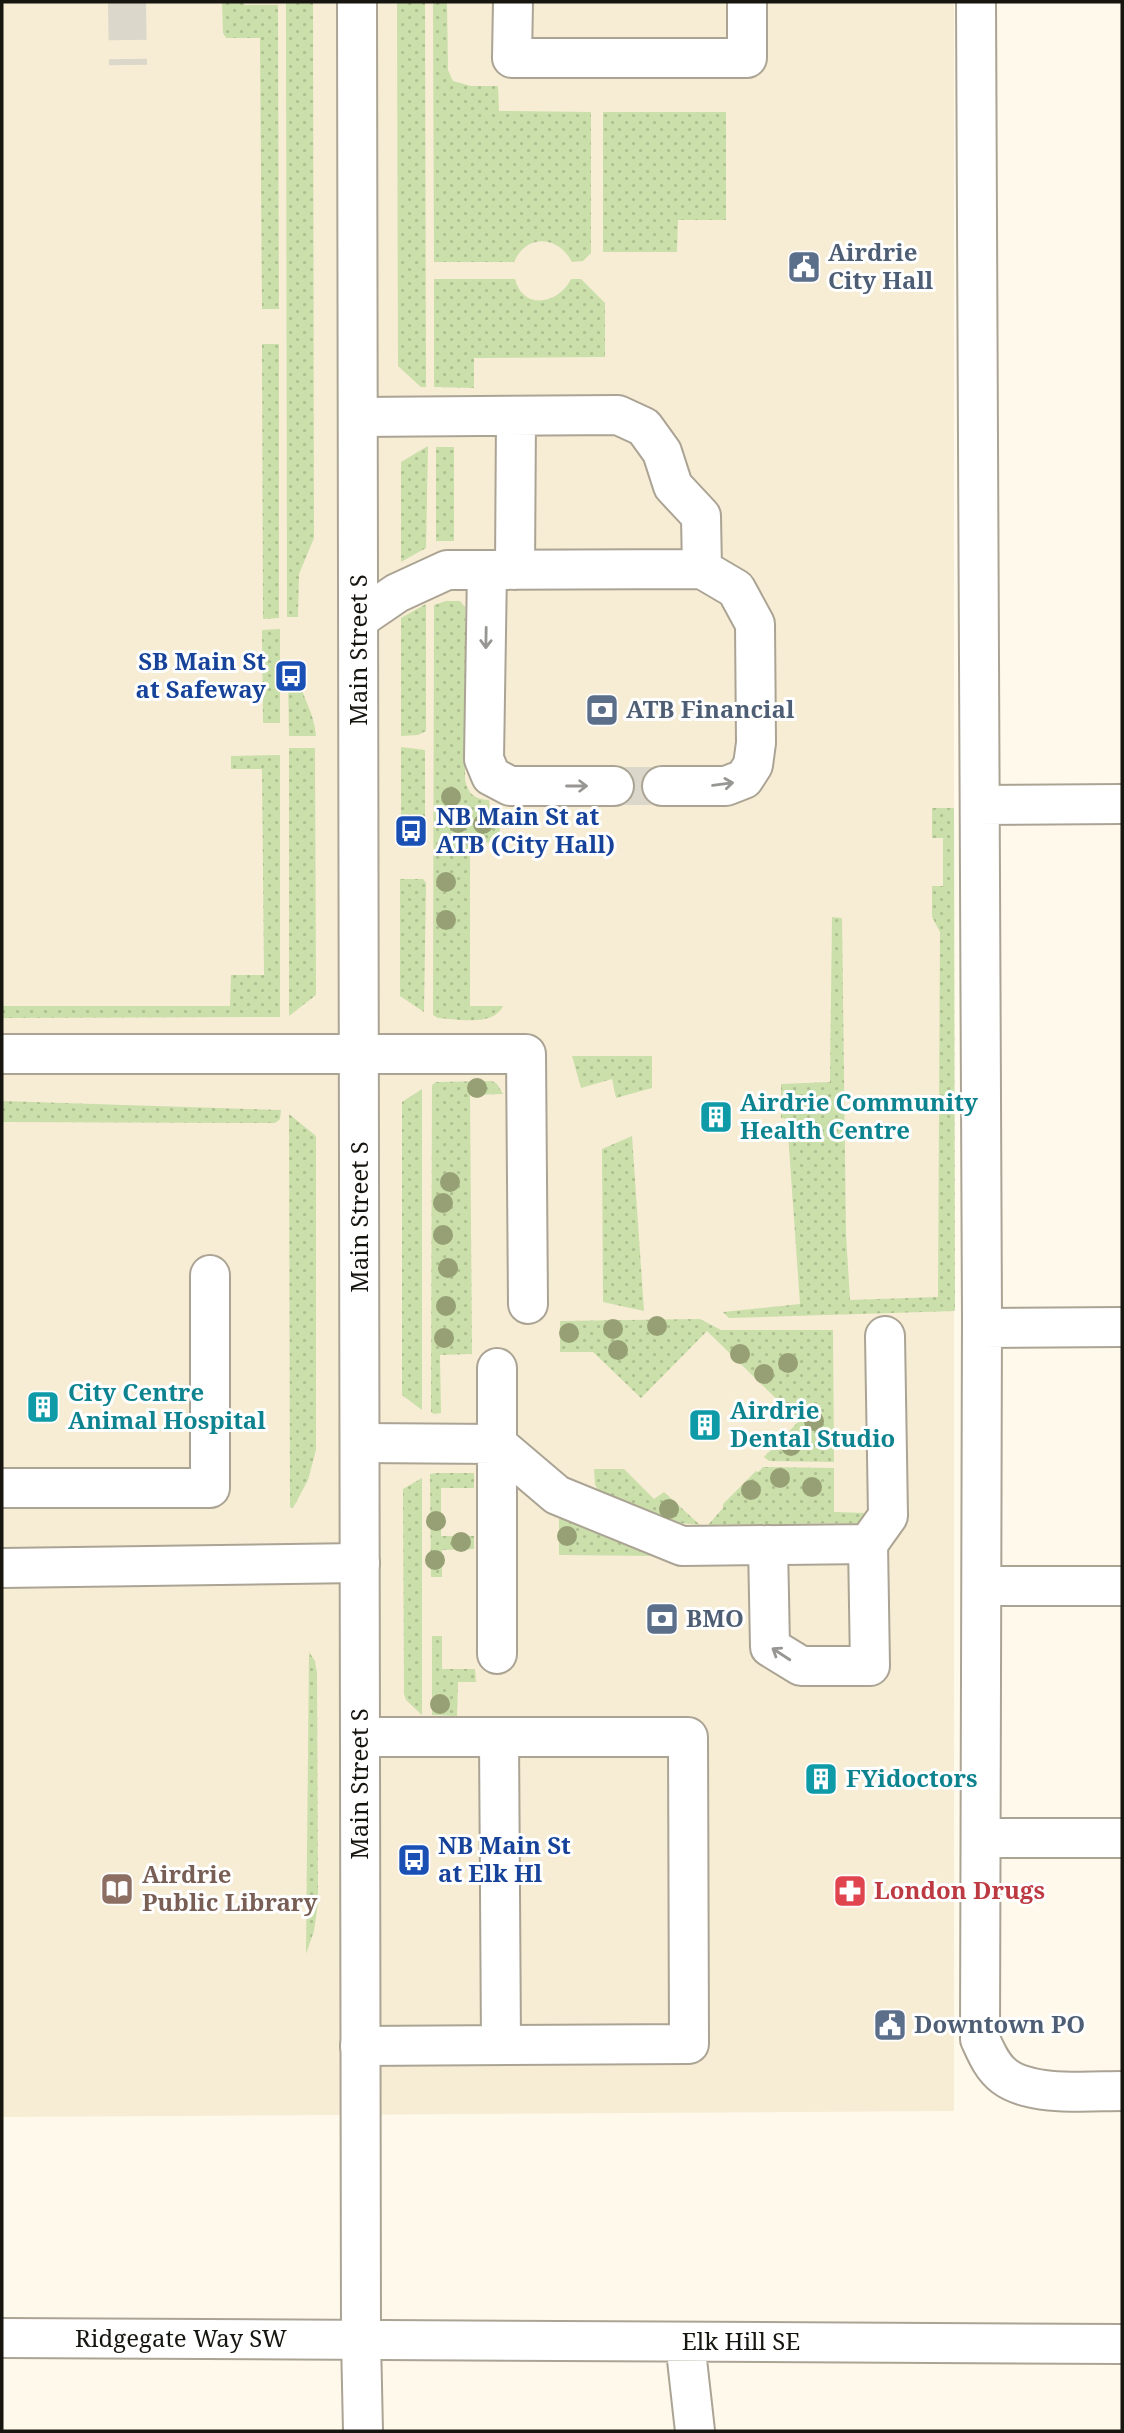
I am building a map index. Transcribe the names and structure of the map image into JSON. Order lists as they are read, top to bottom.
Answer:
{
  "streets": {
    "main road": ["Main Street S", "Ridgegate Way SW", "Elk Hill SE"]
  },
  "crossings": [
    ["Main Street S", "Ridgegate Way SW"],
    ["Main Street S", "Elk Hill SE"],
    ["Ridgegate Way SW", "Elk Hill SE"]
  ],
  "places": {
    "public building": ["Airdrie City Hall", "Downtown PO"],
    "bus stop": ["SB Main St at Safeway", "NB Main St at ATB (City Hall)", "NB Main St at Elk Hl"],
    "bank": ["ATB Financial", "BMO"],
    "building": [
      "Airdrie Community Health Centre",
      "City Centre Animal Hospital",
      "Airdrie Dental Studio",
      "FYidoctors"
    ],
    "library": ["Airdrie Public Library"],
    "pharmacy": ["London Drugs"]
  }
}
